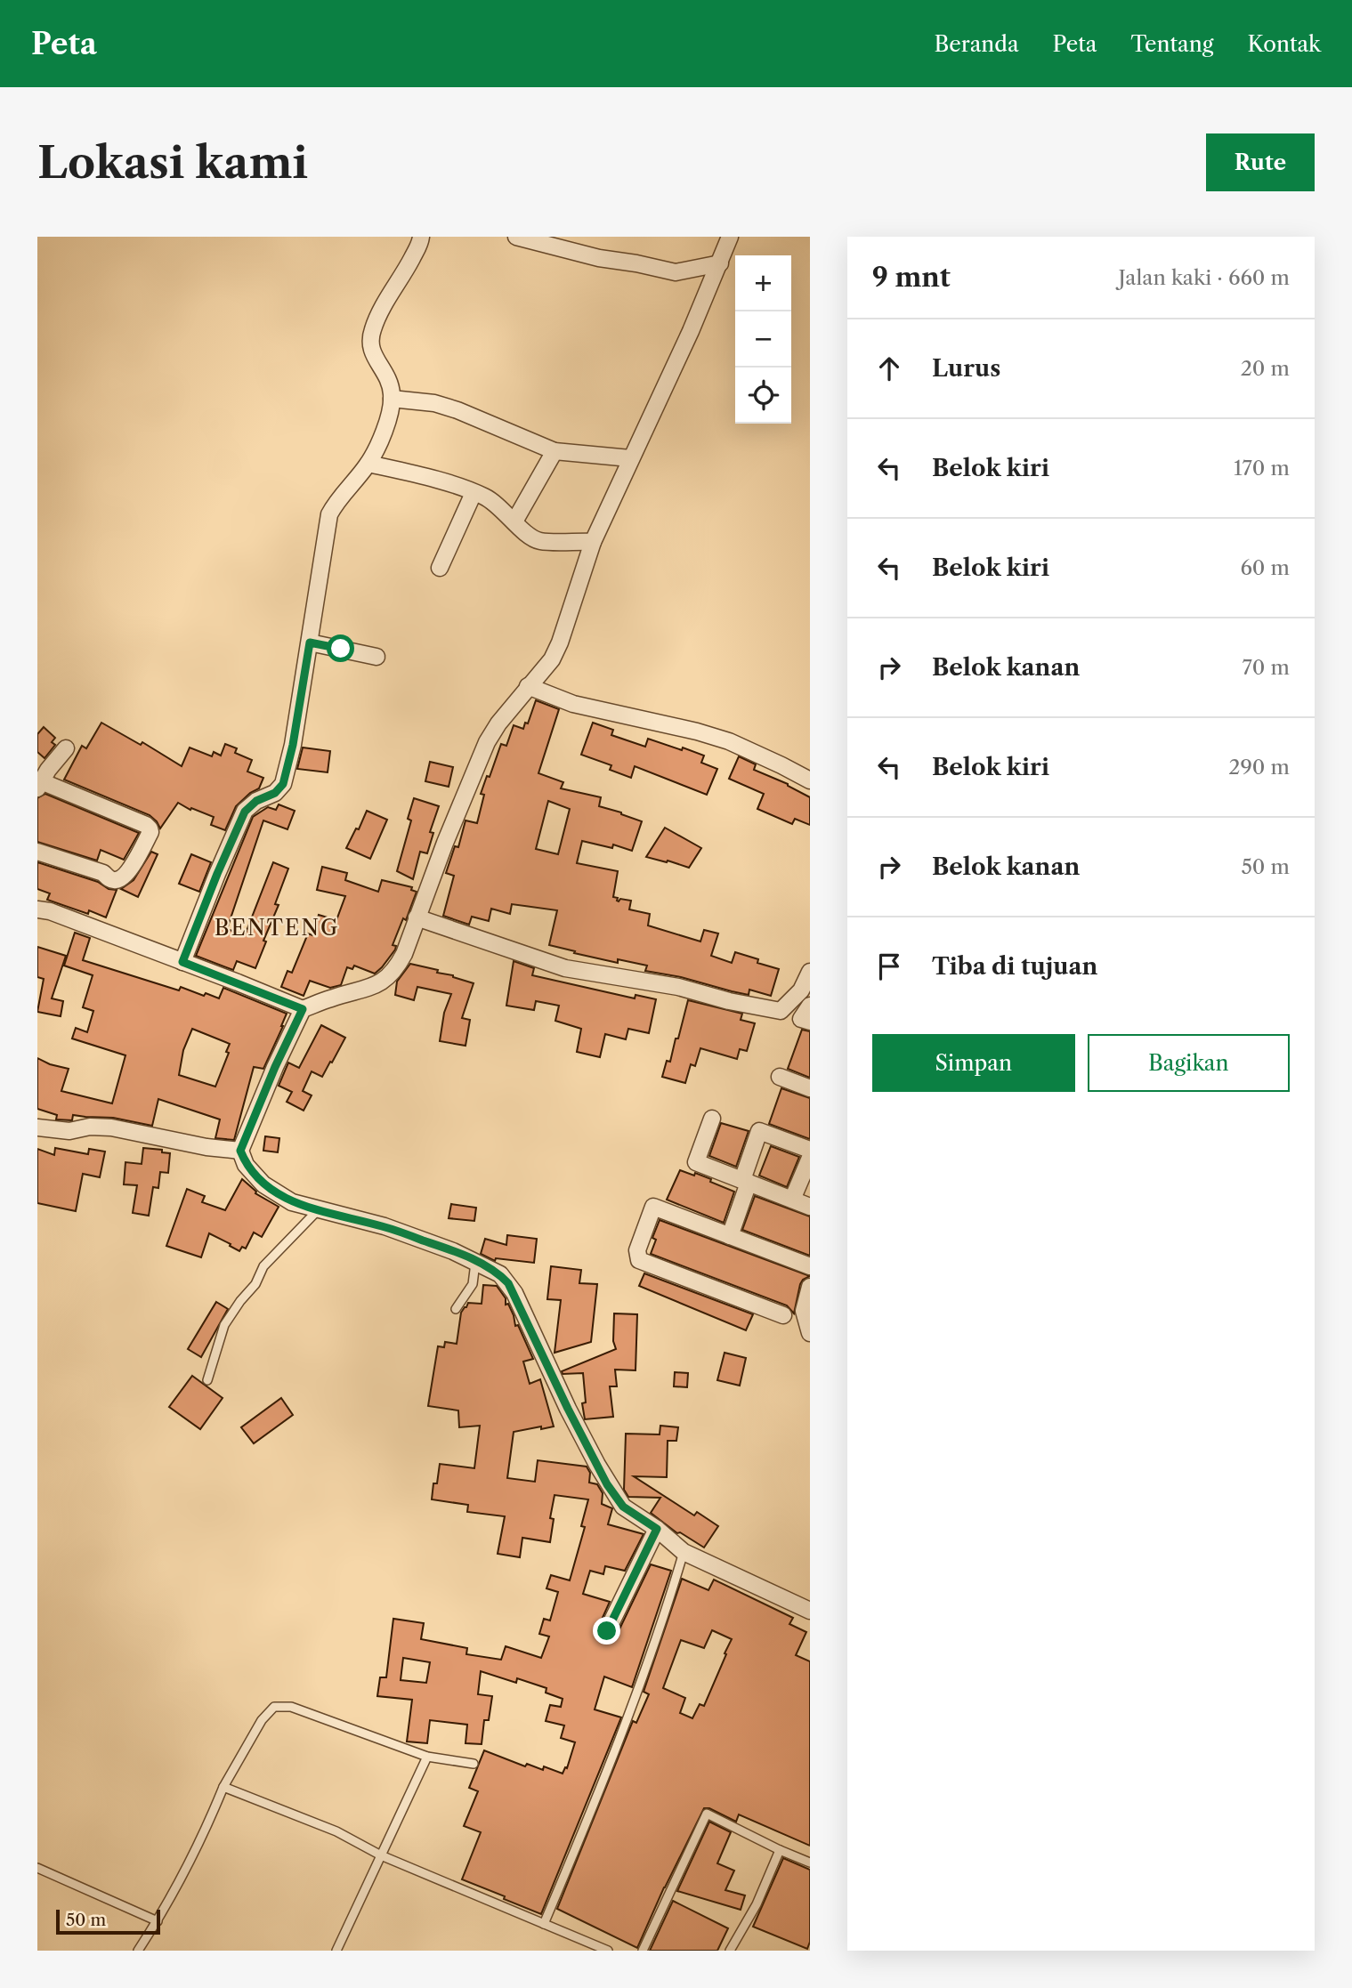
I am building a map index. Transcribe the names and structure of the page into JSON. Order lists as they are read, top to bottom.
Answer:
{
  "districts": ["BENTENG"],
  "scale_bar": "50 m",
  "page": {
    "header": "Peta",
    "nav": [
      "Beranda",
      "Peta",
      "Tentang",
      "Kontak"
    ],
    "buttons": [
      "Rute",
      ["Simpan", "Bagikan"]
    ],
    "title": "Lokasi kami",
    "heading": ["9 mnt", "Jalan kaki · 660 m"],
    "map_buttons": ["+", "−"],
    "list": [
      ["Lurus", "20 m"],
      ["Belok kiri", "170 m"],
      ["Belok kiri", "60 m"],
      ["Belok kanan", "70 m"],
      ["Belok kiri", "290 m"],
      ["Belok kanan", "50 m"],
      "Tiba di tujuan"
    ],
    "scale": "50 m"
  }
}
